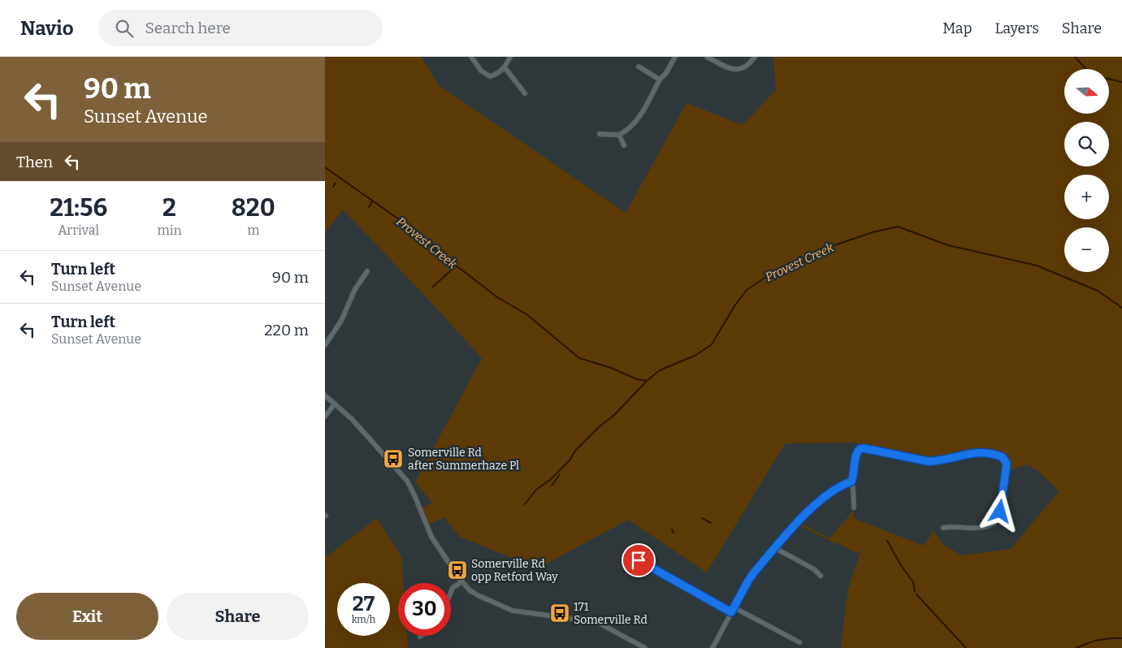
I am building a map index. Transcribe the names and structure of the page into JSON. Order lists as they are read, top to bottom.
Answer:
{
  "water": ["Provest Creek"],
  "places": {
    "bus stop": ["Somerville Rd after Summerhaze Pl", "Somerville Rd opp Retford Way", "171 Somerville Rd"]
  },
  "north": "right",
  "page": {
    "header": "Navio",
    "search": "Search here",
    "nav": ["Map", "Layers", "Share"],
    "turn": ["90 m", "Sunset Avenue"],
    "map_buttons": ["+", "−"],
    "then": "Then",
    "eta": [
      "21:56",
      "Arrival",
      "2",
      "min",
      "820",
      "m"
    ],
    "list": [
      {
        "name": "Turn left",
        "note": "Sunset Avenue",
        "value": "90 m"
      },
      {
        "name": "Turn left",
        "note": "Sunset Avenue",
        "value": "220 m"
      }
    ],
    "speed": "27 km/h",
    "limit": "30",
    "buttons": ["Exit", "Share"]
  }
}
